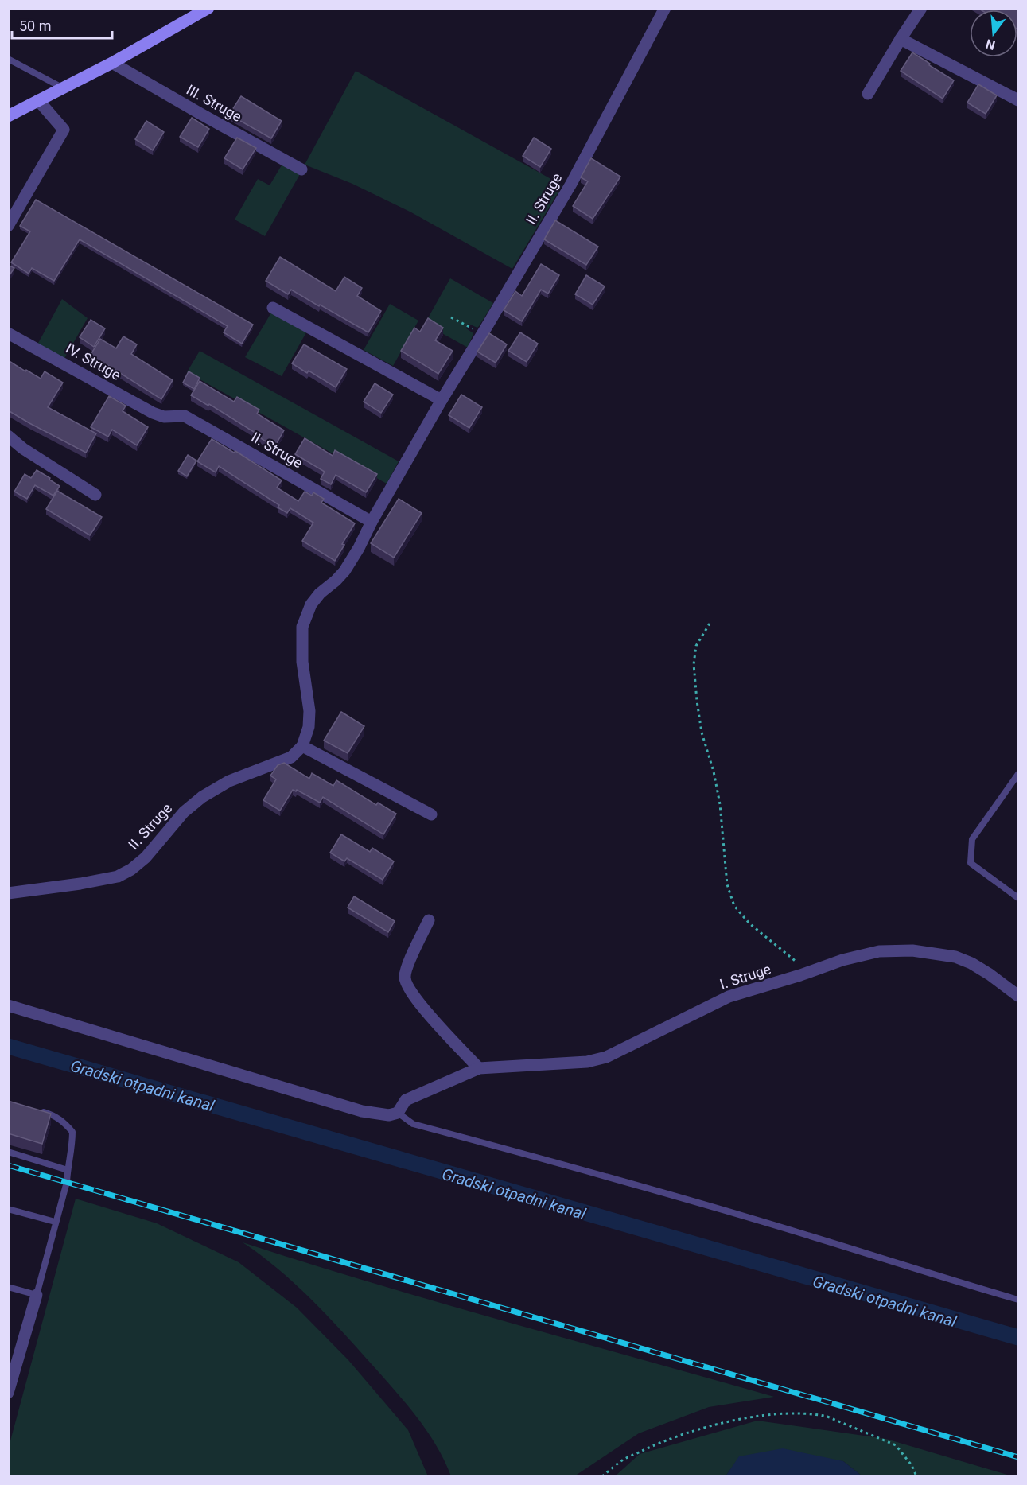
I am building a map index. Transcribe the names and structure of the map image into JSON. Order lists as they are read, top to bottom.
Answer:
{
  "streets": {
    "street": [
      "III. Struge",
      "II. Struge",
      "IV. Struge",
      "I. Struge"
    ]
  },
  "crossings": [
    ["II. Struge", "IV. Struge"]
  ],
  "water": ["Gradski otpadni kanal"],
  "scale_bar": "50 m",
  "north": "bottom"
}
